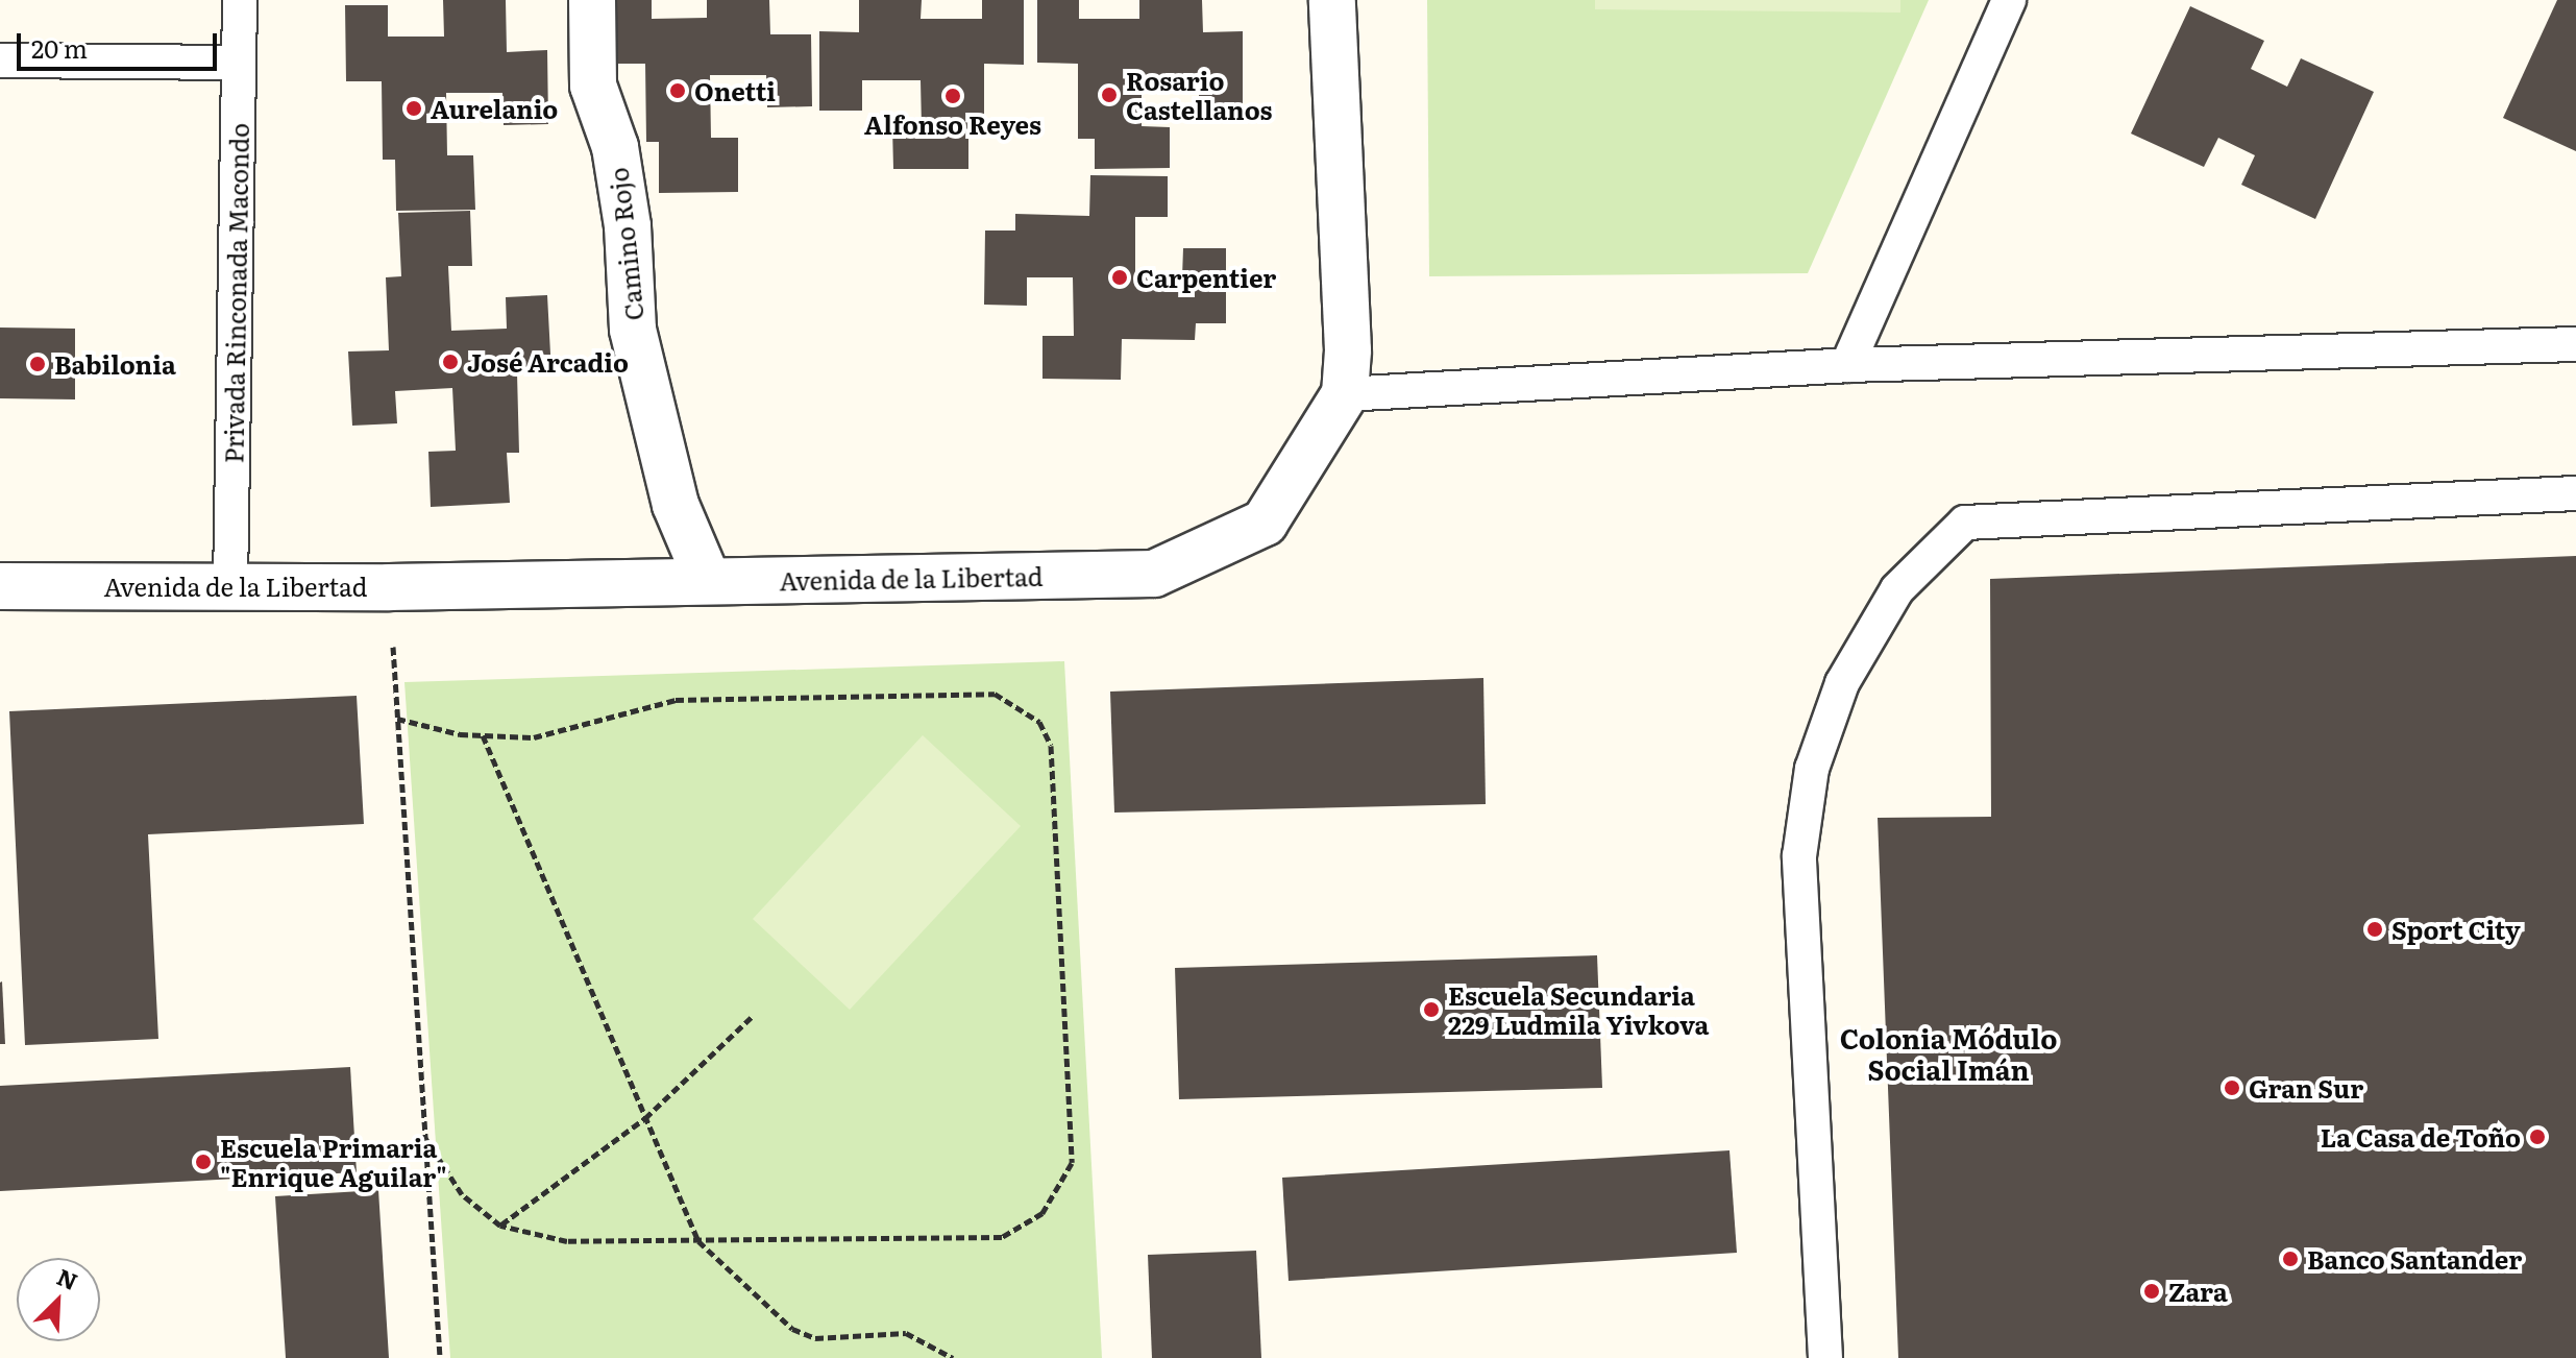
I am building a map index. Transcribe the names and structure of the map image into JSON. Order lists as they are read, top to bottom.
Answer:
{
  "streets": {
    "street": ["Camino Rojo", "Avenida de la Libertad"],
    "lane": ["Privada Rinconada Macondo"]
  },
  "crossings": [
    ["Camino Rojo", "Avenida de la Libertad"],
    ["Privada Rinconada Macondo", "Avenida de la Libertad"]
  ],
  "districts": ["Colonia Módulo Social Imán"],
  "places": [
    "Onetti",
    "Rosario Castellanos",
    "Alfonso Reyes",
    "Aurelanio",
    "Carpentier",
    "José Arcadio",
    "Babilonia",
    "Sport City",
    "Escuela Secundaria 229 Ludmila Yivkova",
    "Gran Sur",
    "La Casa de Toño",
    "Escuela Primaria \"Enrique Aguilar\"",
    "Banco Santander",
    "Zara"
  ],
  "scale_bar": "20 m",
  "north": "top right"
}
